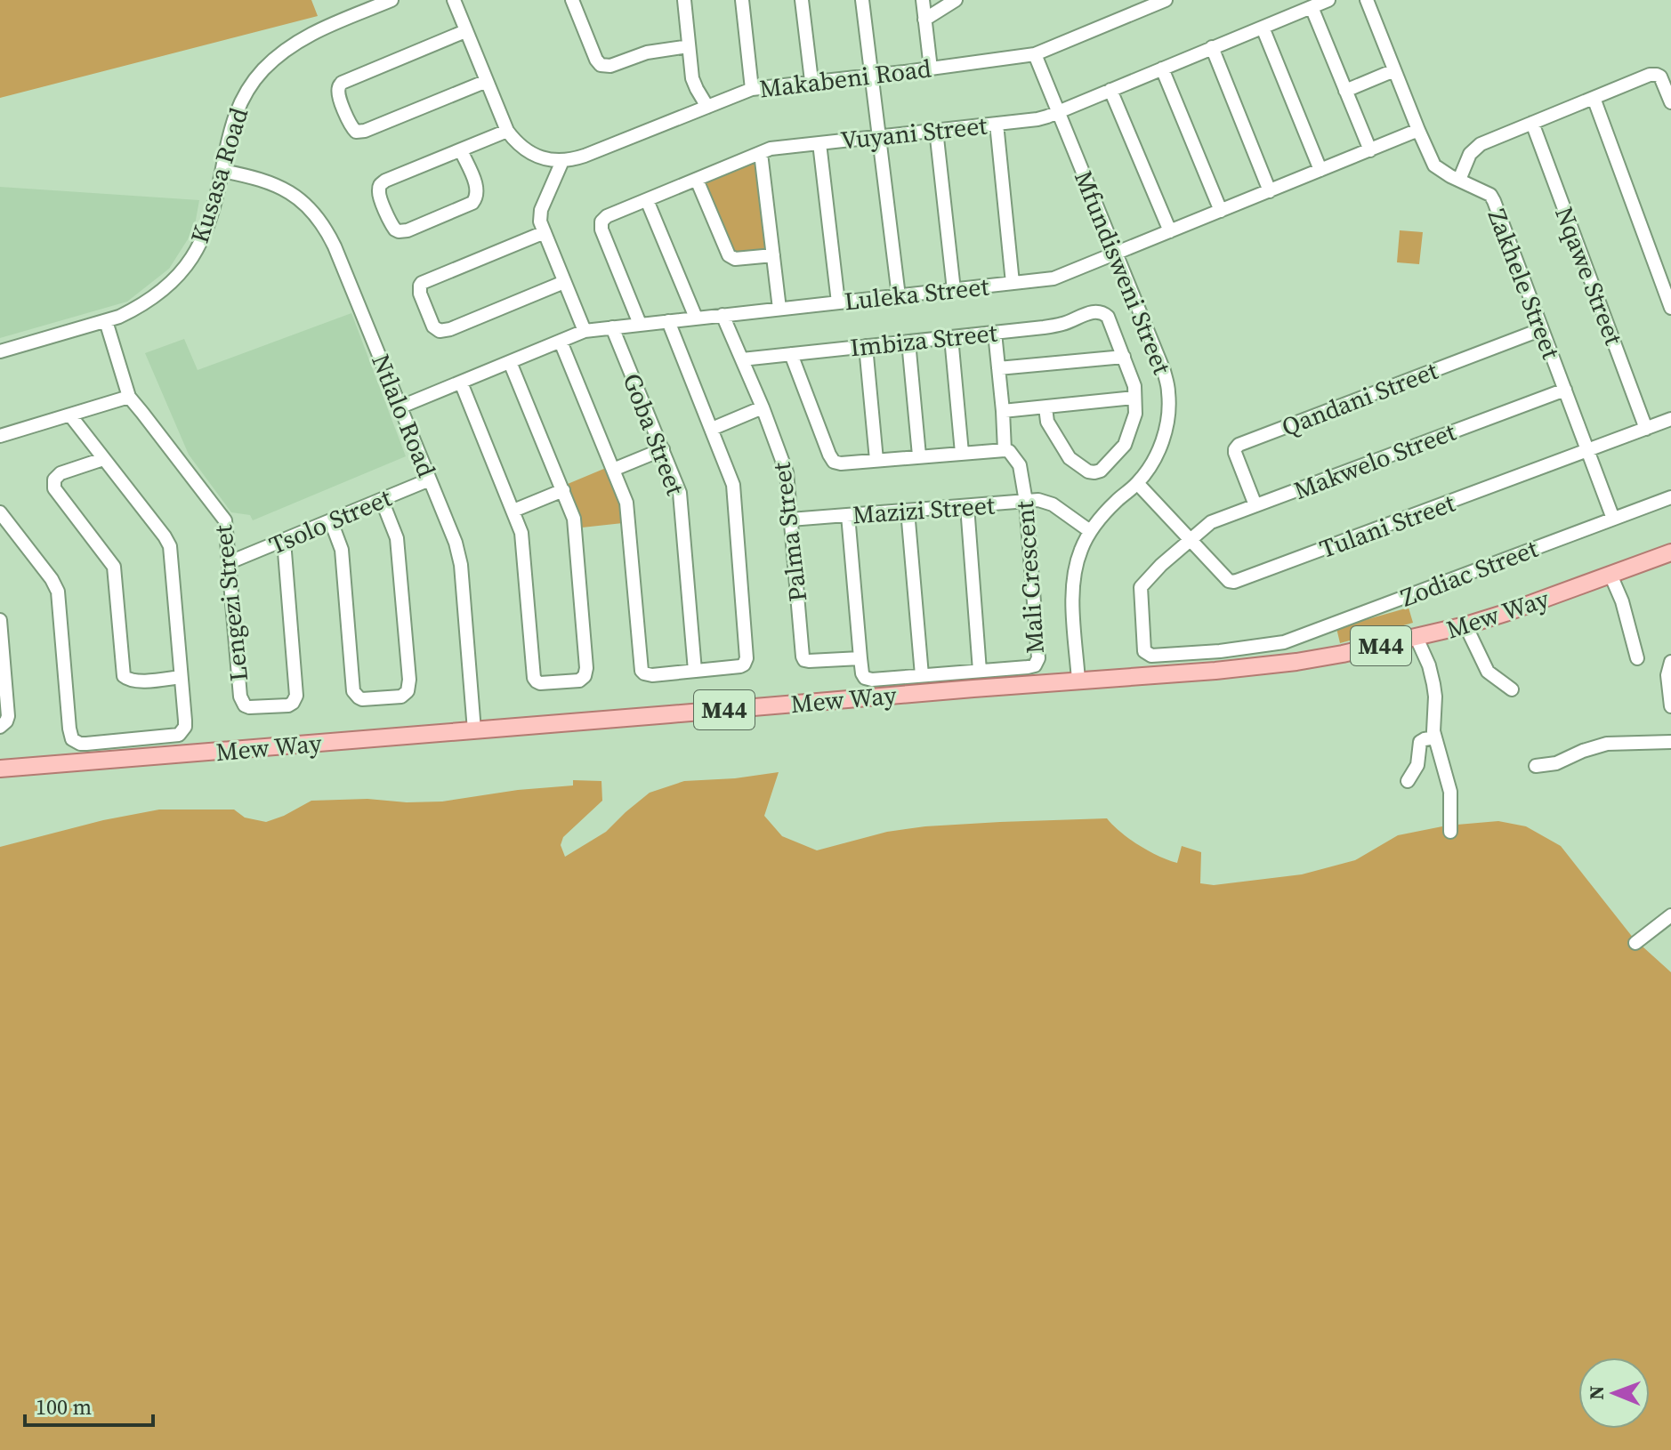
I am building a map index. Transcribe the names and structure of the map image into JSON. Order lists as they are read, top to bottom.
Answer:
{
  "streets": {
    "main road": ["Mew Way", "M44"],
    "street": [
      "Makabeni Road",
      "Vuyani Street",
      "Kusasa Road",
      "Mfundisweni Street",
      "Nqawe Street",
      "Zakhele Street",
      "Luleka Street",
      "Imbiza Street",
      "Qandani Street",
      "Ntlalo Road",
      "Goba Street",
      "Makwelo Street",
      "Mazizi Street",
      "Tsolo Street",
      "Tulani Street",
      "Palma Street",
      "Zodiac Street",
      "Mali Crescent",
      "Lengezi Street"
    ]
  },
  "crossings": [
    ["Makabeni Road", "Mfundisweni Street"],
    ["Vuyani Street", "Mfundisweni Street"],
    ["Vuyani Street", "Luleka Street"],
    ["Kusasa Road", "Ntlalo Road"],
    ["Kusasa Road", "Lengezi Street"],
    ["Mfundisweni Street", "Luleka Street"],
    ["Mfundisweni Street", "Mazizi Street"],
    ["Mfundisweni Street", "Tulani Street"],
    ["Mfundisweni Street", "Mew Way"],
    ["Nqawe Street", "Tulani Street"],
    ["Zakhele Street", "Luleka Street"],
    ["Zakhele Street", "Qandani Street"],
    ["Zakhele Street", "Makwelo Street"],
    ["Zakhele Street", "Tulani Street"],
    ["Zakhele Street", "Zodiac Street"],
    ["Luleka Street", "Ntlalo Road"],
    ["Luleka Street", "Goba Street"],
    ["Luleka Street", "Palma Street"],
    ["Imbiza Street", "Palma Street"],
    ["Imbiza Street", "Mali Crescent"],
    ["Qandani Street", "Makwelo Street"],
    ["Ntlalo Road", "Tsolo Street"],
    ["Ntlalo Road", "Mew Way"],
    ["Makwelo Street", "Tulani Street"],
    ["Makwelo Street", "Zodiac Street"],
    ["Mazizi Street", "Palma Street"],
    ["Mazizi Street", "Mali Crescent"],
    ["Tsolo Street", "Lengezi Street"],
    ["Tulani Street", "Zodiac Street"],
    ["Palma Street", "Mali Crescent"]
  ],
  "scale_bar": "100 m",
  "north": "left"
}
